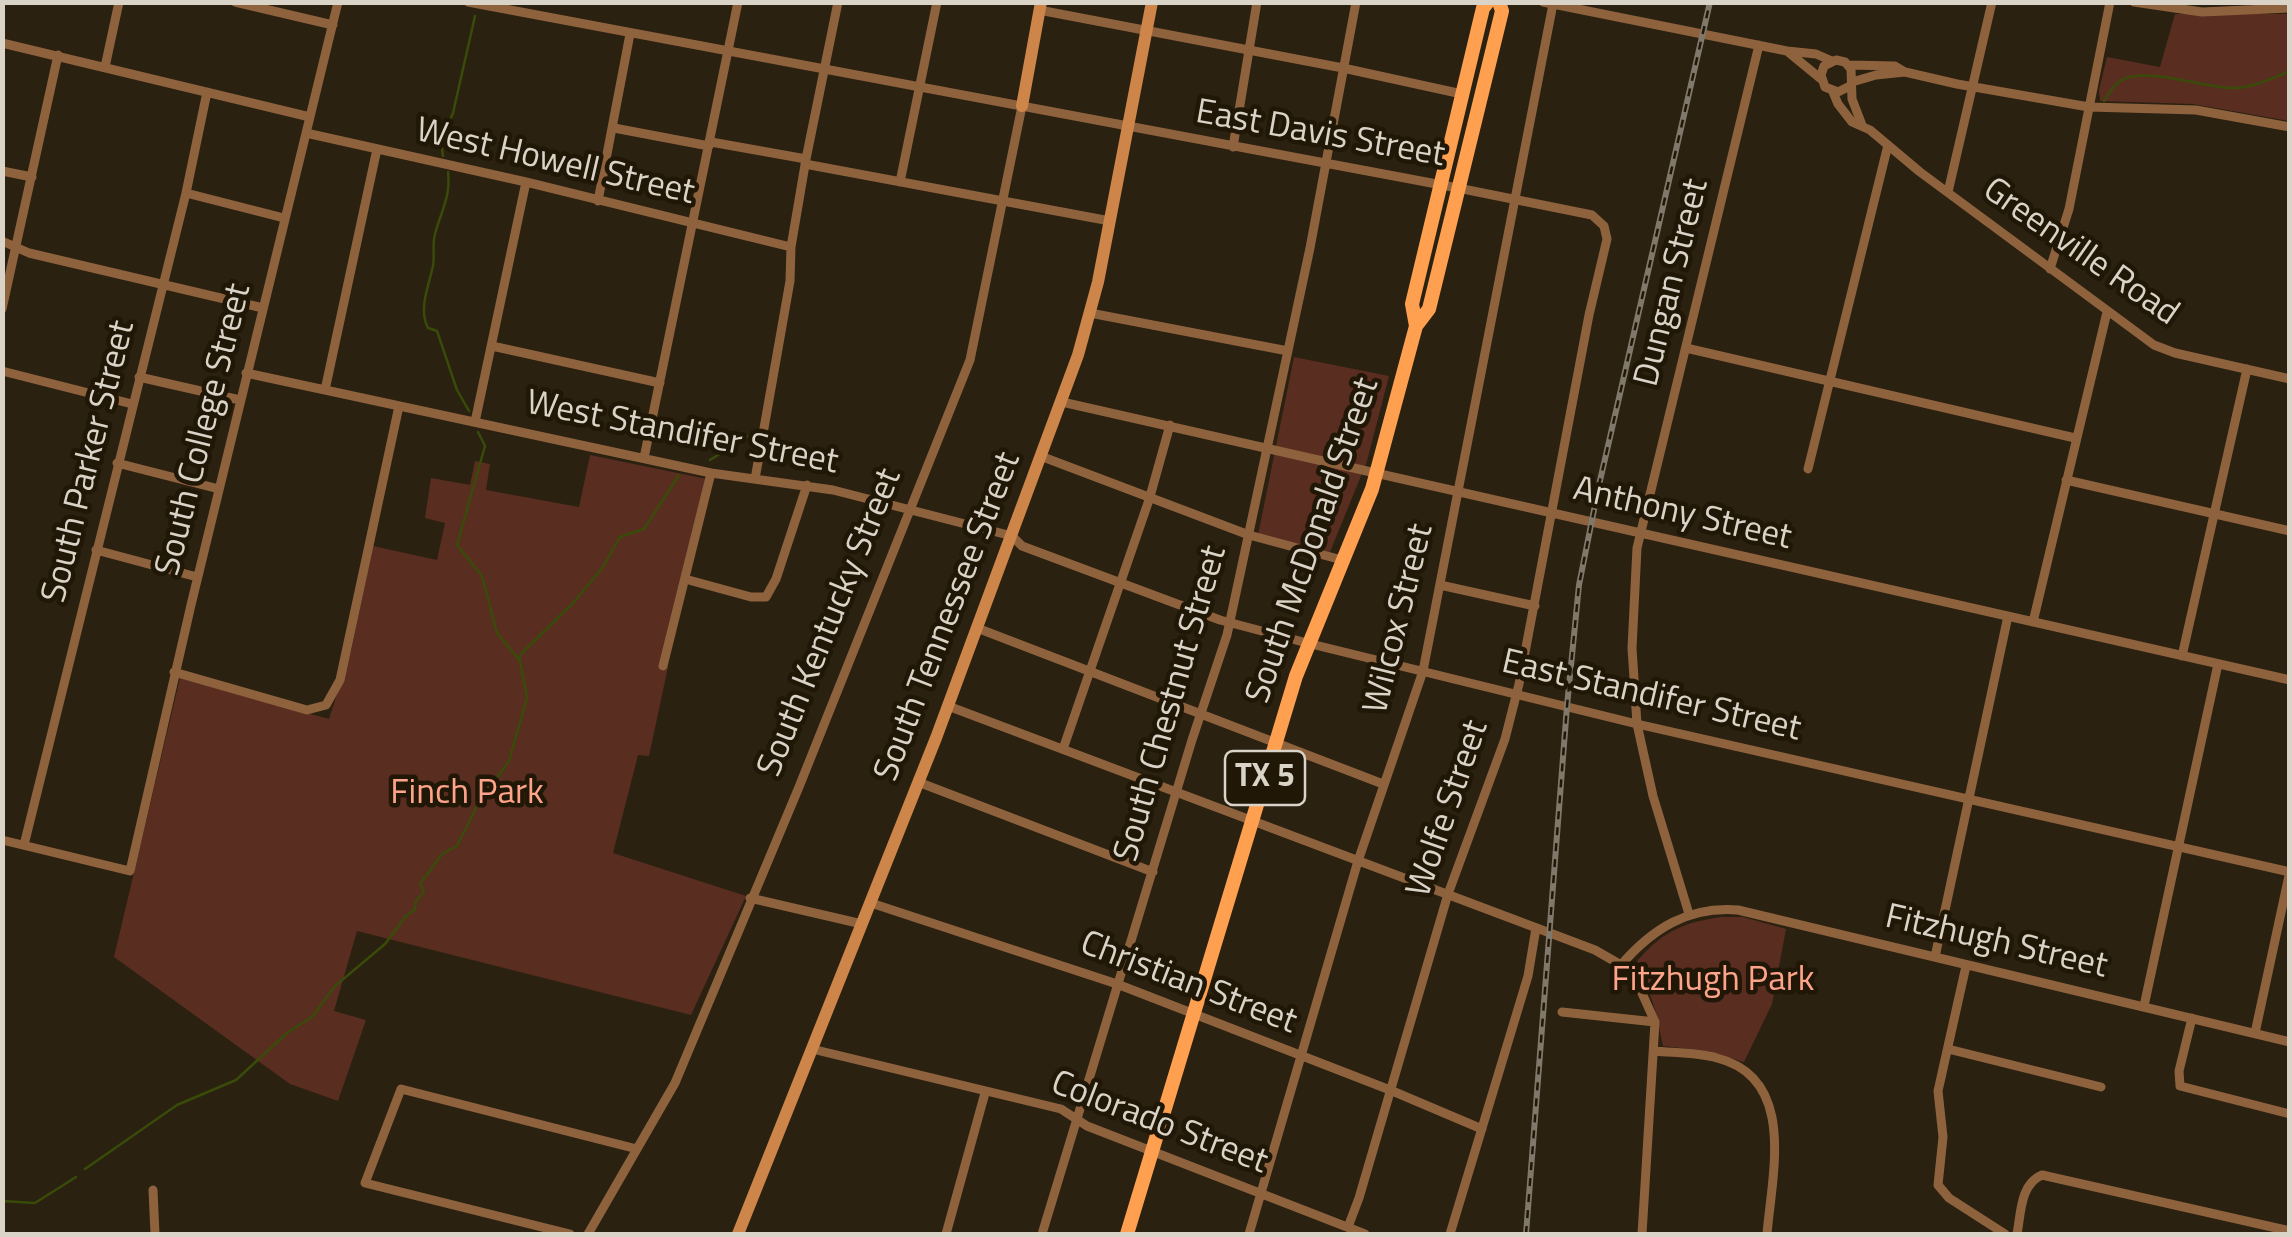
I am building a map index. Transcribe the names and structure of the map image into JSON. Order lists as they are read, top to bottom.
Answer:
{
  "streets": {
    "main road": ["South McDonald Street", "TX 5"],
    "street": [
      "East Davis Street",
      "West Howell Street",
      "Greenville Road",
      "Dungan Street",
      "South College Street",
      "West Standifer Street",
      "South Parker Street",
      "Anthony Street",
      "South Tennessee Street",
      "Wilcox Street",
      "South Kentucky Street",
      "East Standifer Street",
      "South Chestnut Street",
      "Wolfe Street",
      "Fitzhugh Street",
      "Christian Street",
      "Colorado Street"
    ]
  },
  "crossings": [
    ["East Davis Street", "South McDonald Street"],
    ["East Davis Street", "South Tennessee Street"],
    ["East Davis Street", "Wilcox Street"],
    ["East Davis Street", "South Kentucky Street"],
    ["East Davis Street", "South Chestnut Street"],
    ["East Davis Street", "Wolfe Street"],
    ["West Howell Street", "South College Street"],
    ["Dungan Street", "Anthony Street"],
    ["South College Street", "West Standifer Street"],
    ["South College Street", "South Parker Street"],
    ["West Standifer Street", "South Tennessee Street"],
    ["West Standifer Street", "South Kentucky Street"],
    ["West Standifer Street", "East Standifer Street"],
    ["Anthony Street", "South McDonald Street"],
    ["Anthony Street", "South Tennessee Street"],
    ["Anthony Street", "Wilcox Street"],
    ["Anthony Street", "South Chestnut Street"],
    ["Anthony Street", "Wolfe Street"],
    ["South McDonald Street", "East Standifer Street"],
    ["South McDonald Street", "Christian Street"],
    ["South McDonald Street", "Colorado Street"],
    ["South Tennessee Street", "East Standifer Street"],
    ["South Tennessee Street", "Christian Street"],
    ["South Tennessee Street", "Colorado Street"],
    ["Wilcox Street", "East Standifer Street"],
    ["Wilcox Street", "Christian Street"],
    ["Wilcox Street", "Colorado Street"],
    ["East Standifer Street", "South Chestnut Street"],
    ["East Standifer Street", "Wolfe Street"],
    ["South Chestnut Street", "Christian Street"],
    ["South Chestnut Street", "Colorado Street"],
    ["Wolfe Street", "Christian Street"],
    ["Wolfe Street", "Colorado Street"]
  ],
  "parks": ["Finch Park", "Fitzhugh Park"]
}
